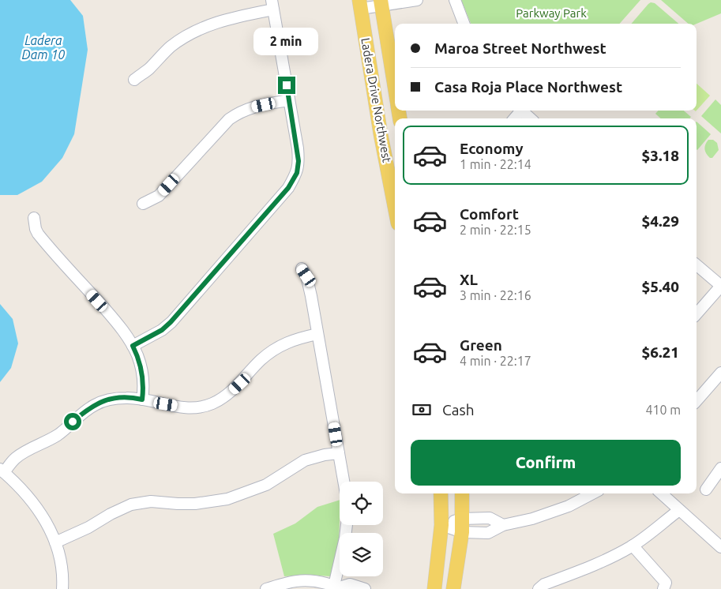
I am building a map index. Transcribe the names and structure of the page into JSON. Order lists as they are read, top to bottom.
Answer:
{
  "streets": {
    "main road": ["Ladera Drive Northwest"]
  },
  "water": ["Ladera Dam 10"],
  "parks": ["Parkway Park"],
  "page": {
    "banner": ["Maroa Street Northwest", "Casa Roja Place Northwest"],
    "bubble": "2 min",
    "list": [
      {
        "name": "Economy",
        "note": "1 min · 22:14",
        "value": "$3.18"
      },
      {
        "name": "Comfort",
        "note": "2 min · 22:15",
        "value": "$4.29"
      },
      {
        "name": "XL",
        "note": "3 min · 22:16",
        "value": "$5.40"
      },
      {
        "name": "Green",
        "note": "4 min · 22:17",
        "value": "$6.21"
      }
    ],
    "pay": ["Cash", "410 m"],
    "buttons": "Confirm"
  }
}
